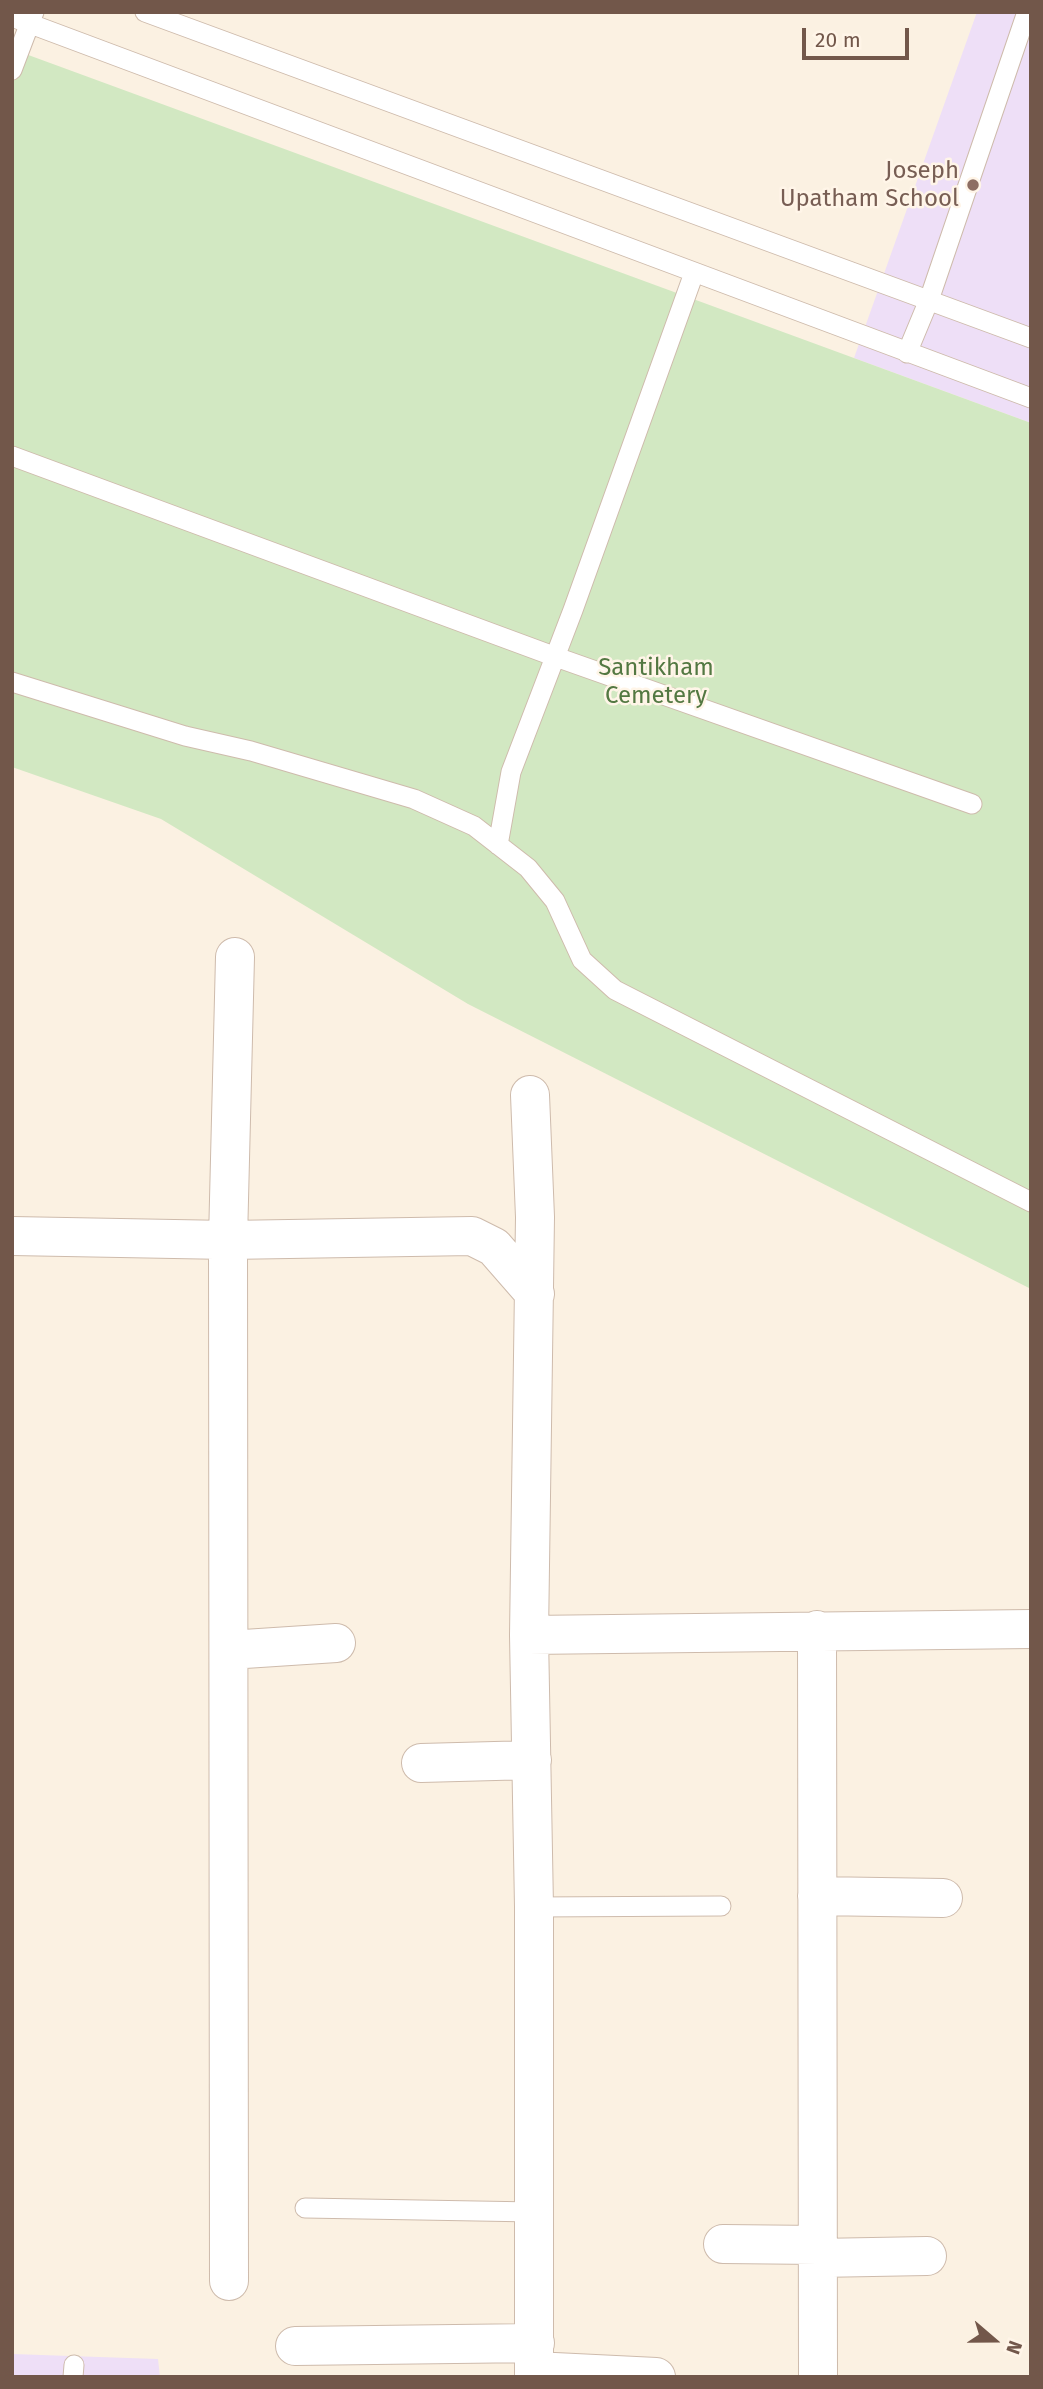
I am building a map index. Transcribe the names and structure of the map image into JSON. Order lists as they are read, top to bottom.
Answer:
{
  "parks": ["Santikham Cemetery"],
  "places": ["Joseph Upatham School"],
  "scale_bar": "20 m",
  "north": "right"
}
